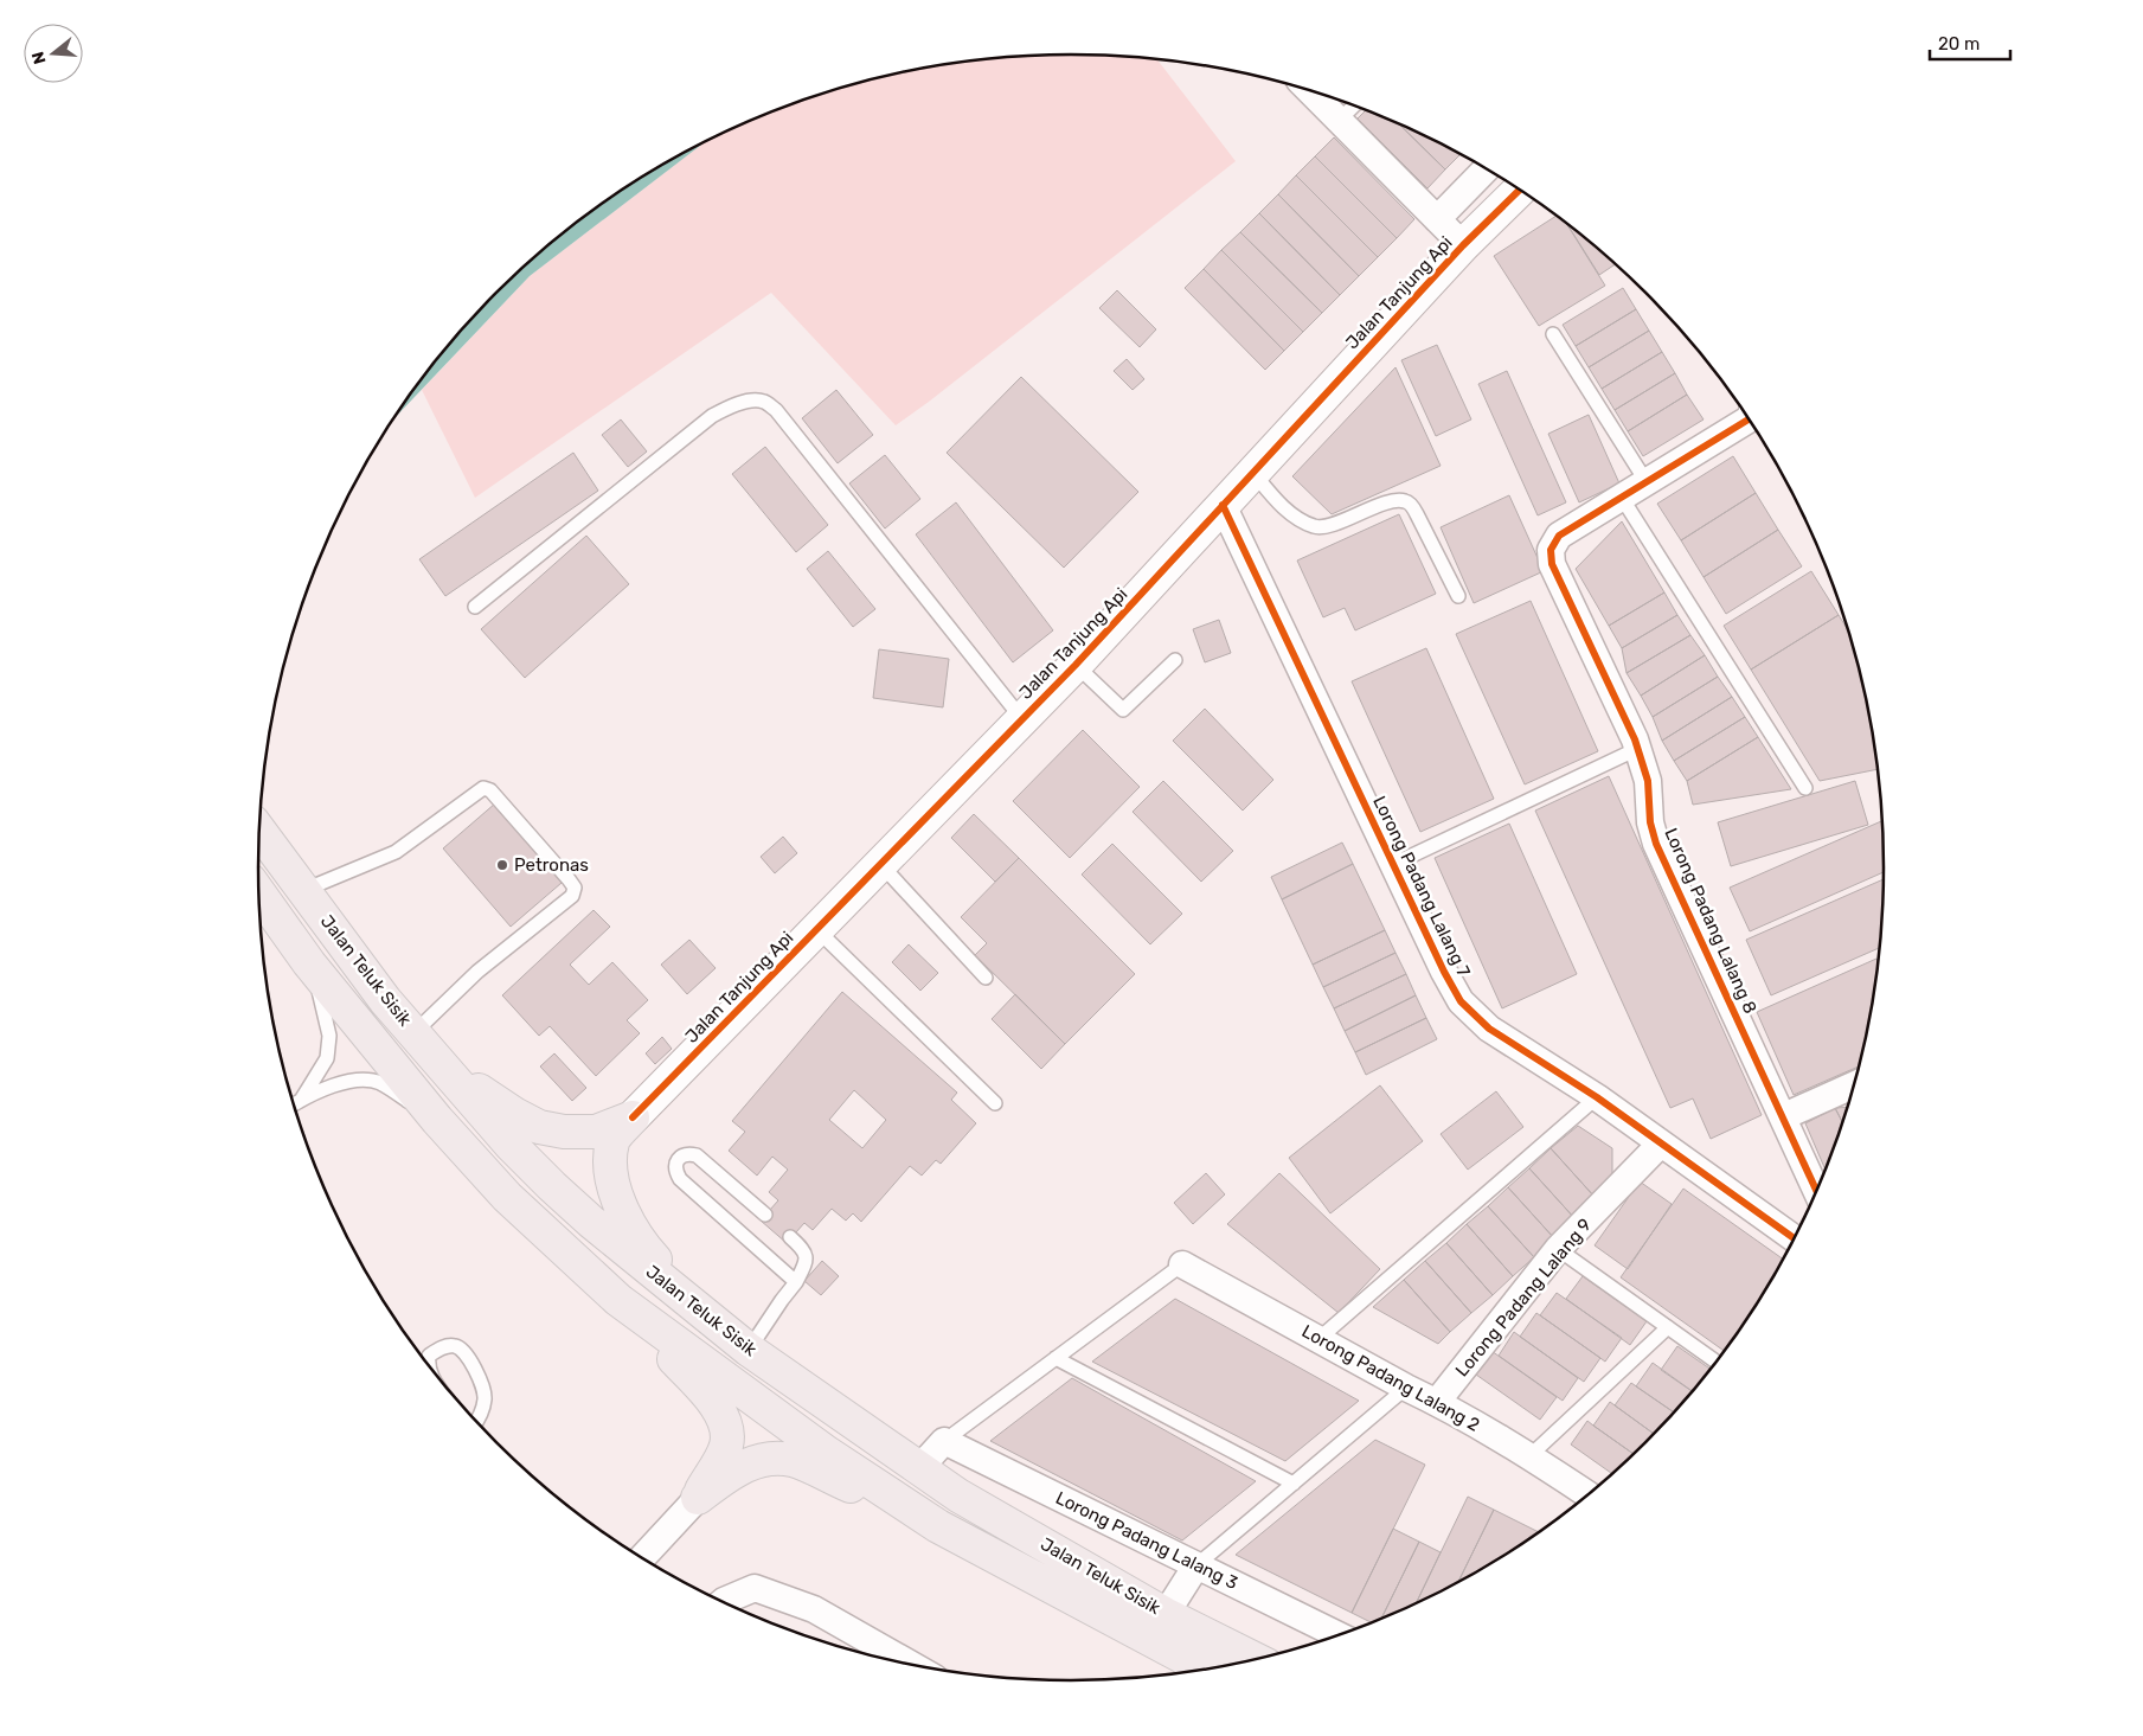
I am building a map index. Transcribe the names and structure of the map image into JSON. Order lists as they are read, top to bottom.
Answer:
{
  "streets": {
    "main road": ["Jalan Teluk Sisik"],
    "street": [
      "Jalan Tanjung Api",
      "Lorong Padang Lalang 7",
      "Lorong Padang Lalang 8",
      "Lorong Padang Lalang 9",
      "Lorong Padang Lalang 2",
      "Lorong Padang Lalang 3"
    ]
  },
  "crossings": [
    ["Jalan Tanjung Api", "Lorong Padang Lalang 7"],
    ["Lorong Padang Lalang 7", "Lorong Padang Lalang 9"],
    ["Lorong Padang Lalang 9", "Lorong Padang Lalang 2"]
  ],
  "places": ["Petronas"],
  "scale_bar": "20 m",
  "north": "left"
}
